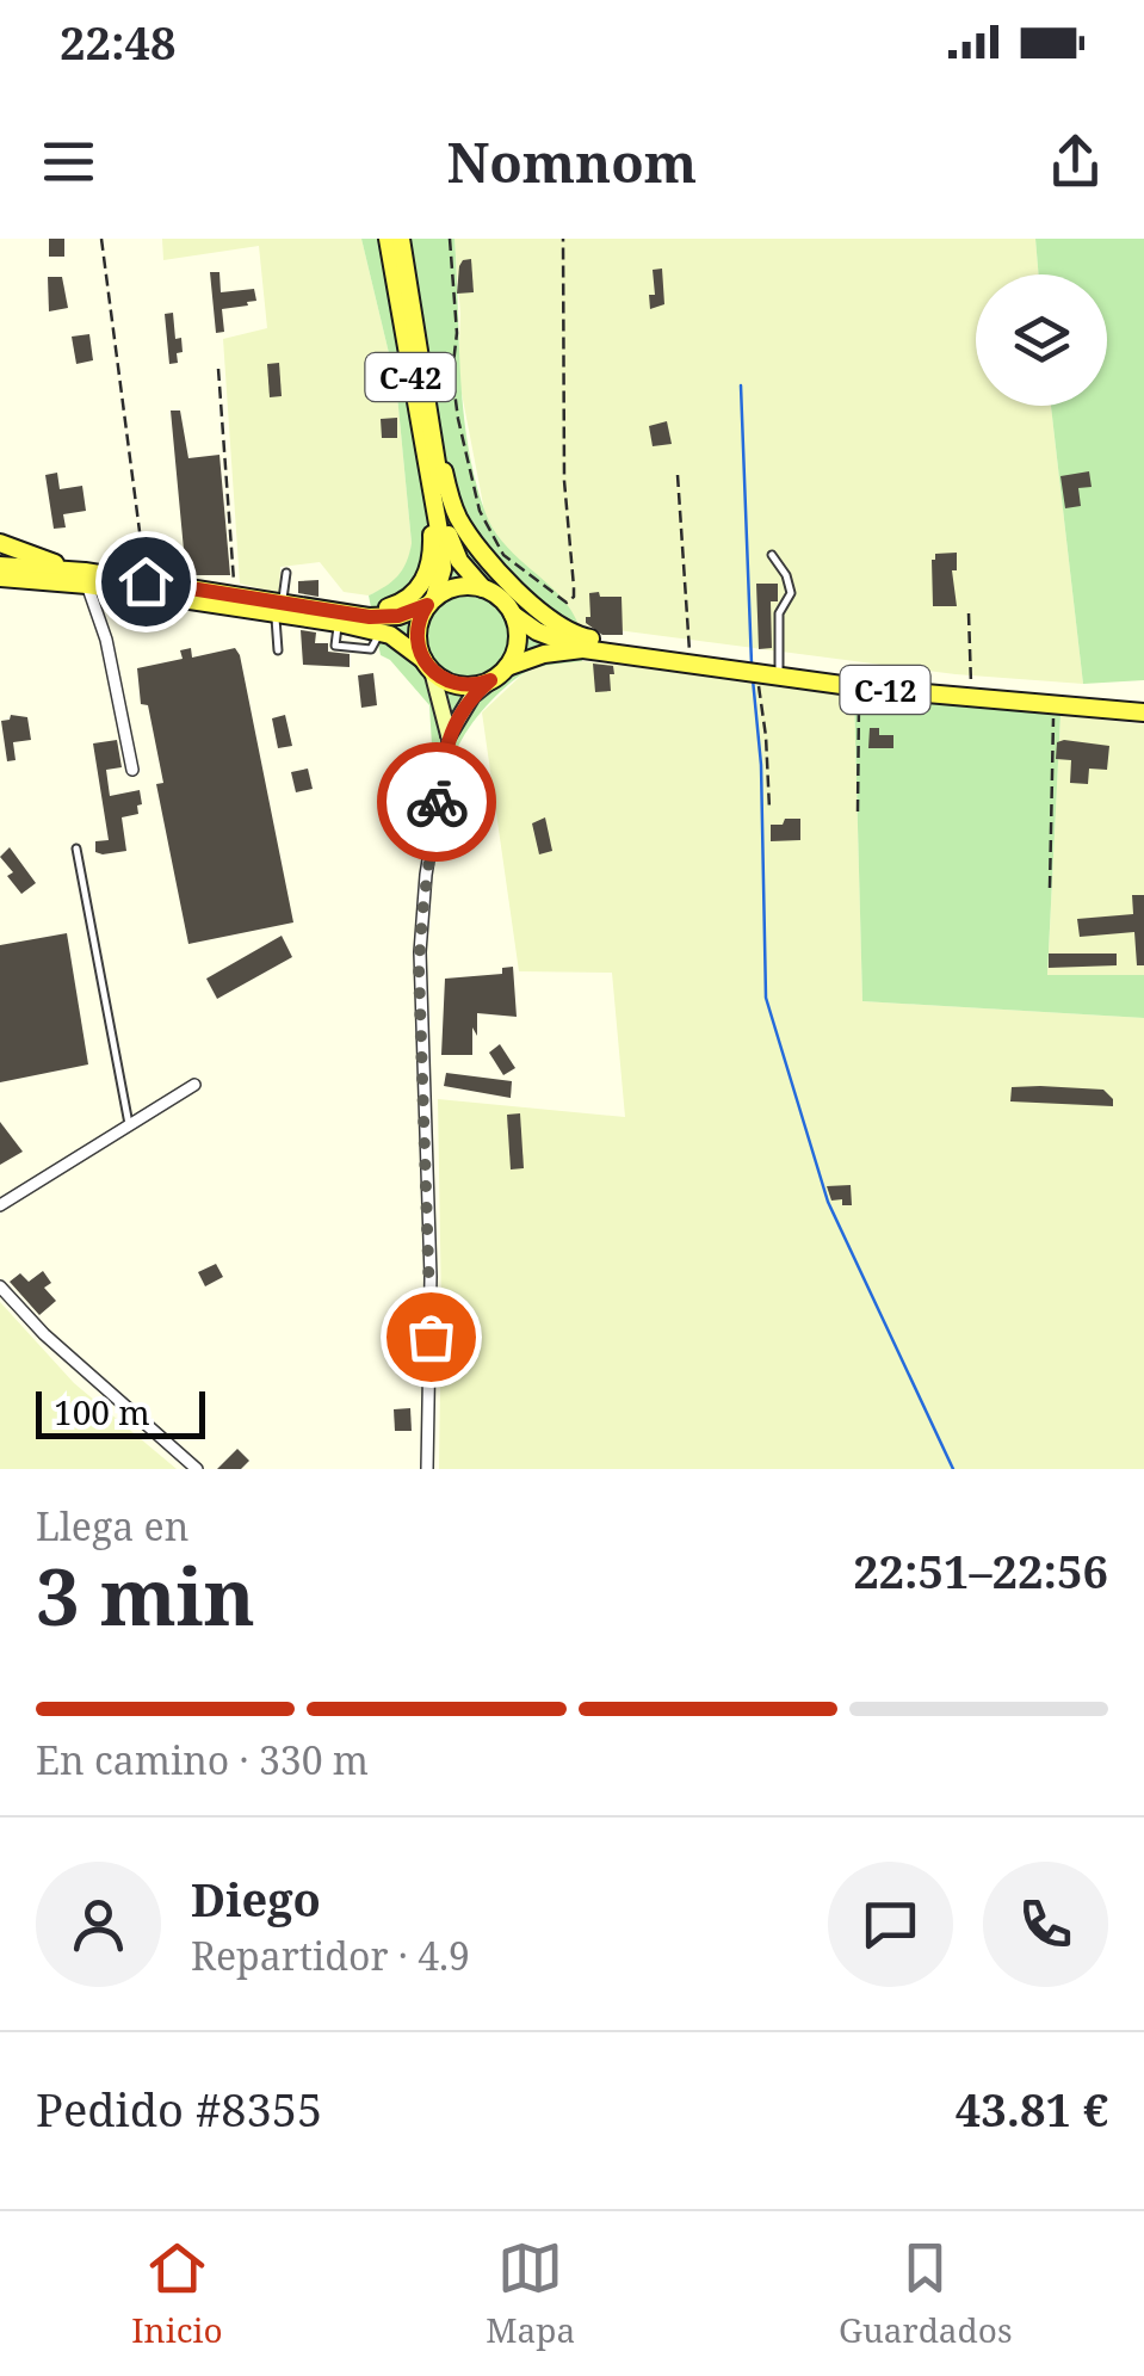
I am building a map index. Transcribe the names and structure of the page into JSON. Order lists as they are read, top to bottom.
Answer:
{
  "streets": {
    "main road": ["C-42", "C-12"]
  },
  "crossings": [
    ["C-42", "C-12"]
  ],
  "scale_bar": "100 m",
  "page": {
    "status": "22:48",
    "header": "Nomnom",
    "scale": "100 m",
    "heading": ["3 min", "Llega en", "22:51–22:56"],
    "panel": [
      "Diego",
      "Repartidor · 4.9",
      "Pedido #8355",
      "43.81 €"
    ],
    "bar": "En camino · 330 m",
    "tabs": ["Inicio", "Mapa", "Guardados"]
  }
}
